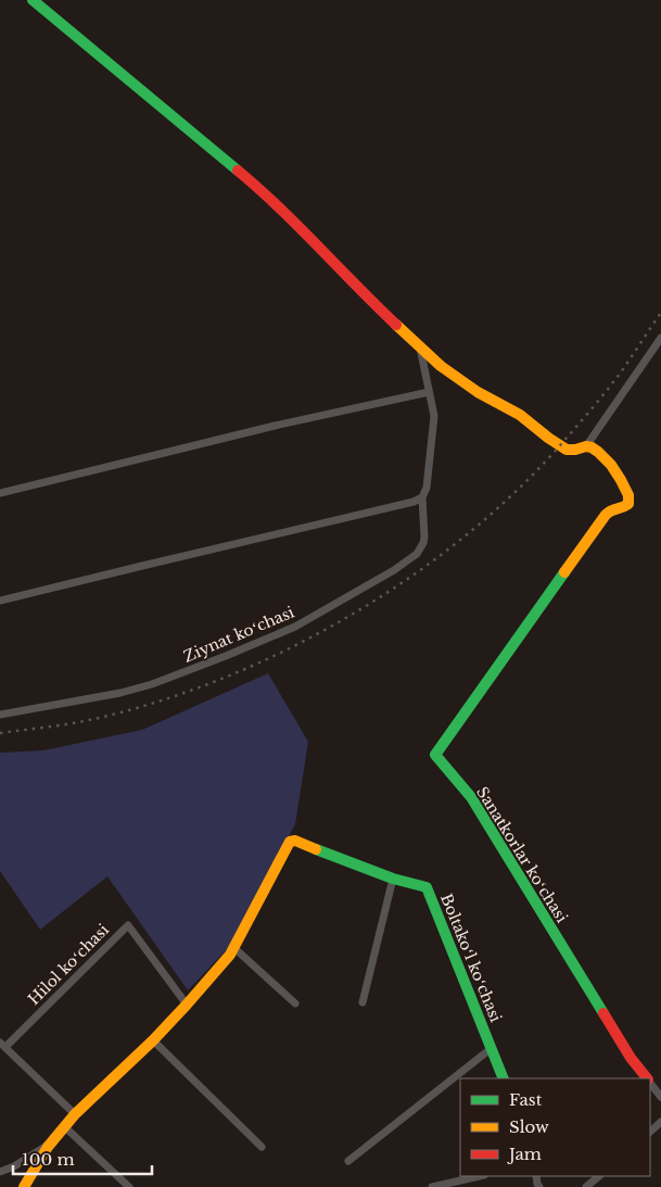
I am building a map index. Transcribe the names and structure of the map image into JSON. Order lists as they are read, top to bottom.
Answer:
{
  "streets": {
    "street": [
      "Ziynat koʻchasi",
      "Sanatkorlar koʻchasi",
      "Boltakoʻl koʻchasi",
      "Hilol koʻchasi"
    ]
  },
  "legend": ["Fast", "Slow", "Jam"],
  "scale_bar": "100 m"
}
